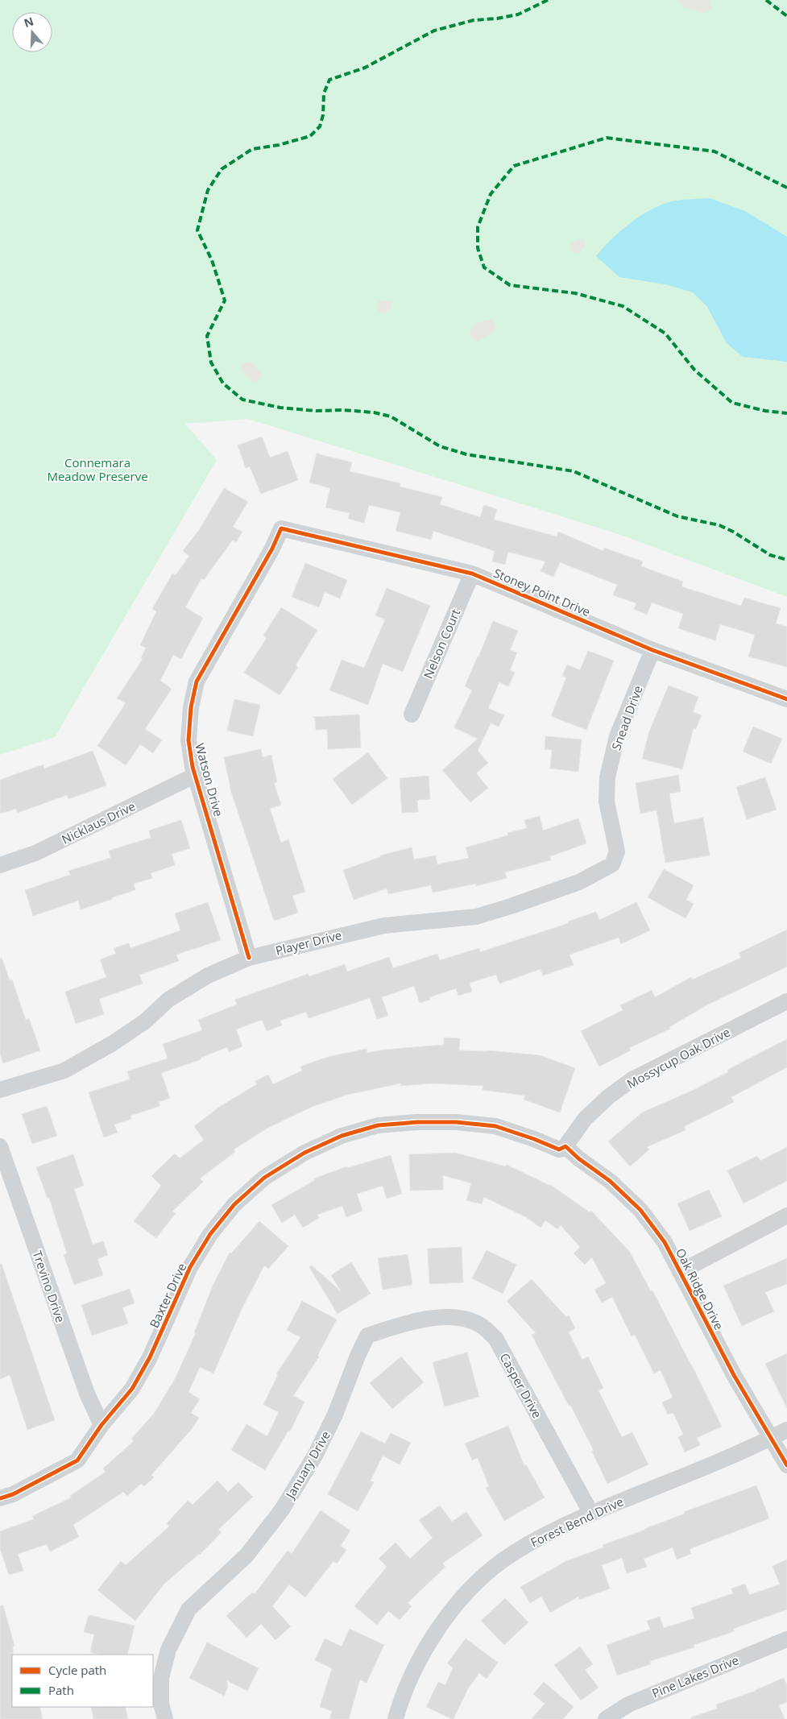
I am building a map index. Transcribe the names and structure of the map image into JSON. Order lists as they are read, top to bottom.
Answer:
{
  "streets": {
    "street": [
      "Stoney Point Drive",
      "Nelson Court",
      "Snead Drive",
      "Watson Drive",
      "Nicklaus Drive",
      "Player Drive",
      "Mossycup Oak Drive",
      "Trevino Drive",
      "Oak Ridge Drive",
      "Baxter Drive",
      "Casper Drive",
      "January Drive",
      "Forest Bend Drive",
      "Pine Lakes Drive"
    ]
  },
  "crossings": [
    ["Stoney Point Drive", "Nelson Court"],
    ["Stoney Point Drive", "Snead Drive"],
    ["Stoney Point Drive", "Watson Drive"],
    ["Snead Drive", "Player Drive"],
    ["Watson Drive", "Nicklaus Drive"],
    ["Watson Drive", "Player Drive"],
    ["Mossycup Oak Drive", "Oak Ridge Drive"],
    ["Mossycup Oak Drive", "Baxter Drive"],
    ["Trevino Drive", "Baxter Drive"],
    ["Oak Ridge Drive", "Baxter Drive"],
    ["Oak Ridge Drive", "Forest Bend Drive"],
    ["Casper Drive", "January Drive"],
    ["Casper Drive", "Forest Bend Drive"]
  ],
  "parks": ["Connemara Meadow Preserve"],
  "legend": ["Cycle path", "Path"],
  "north": "top"
}
